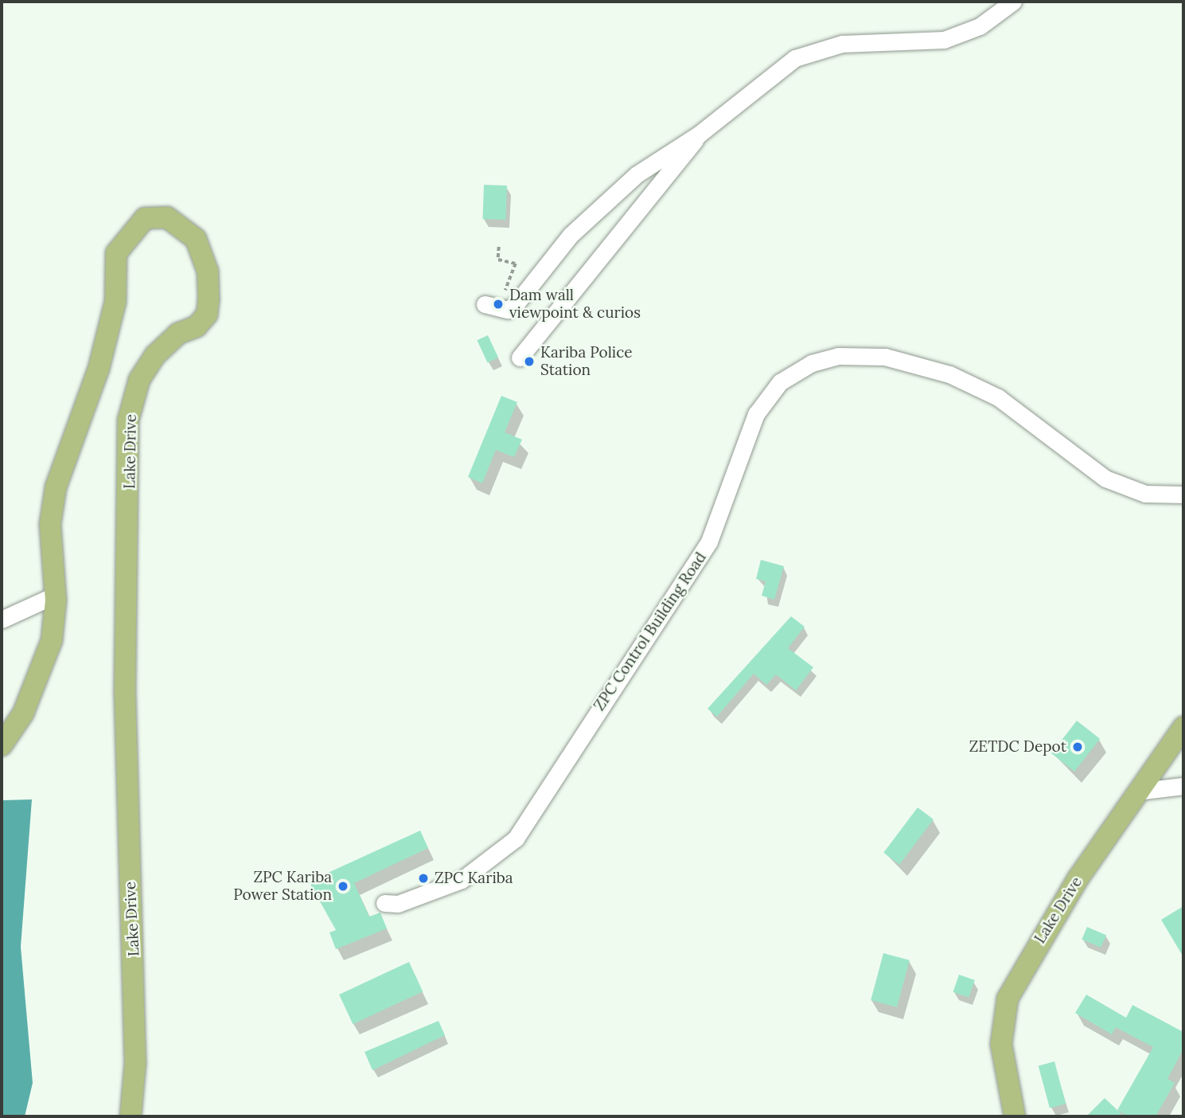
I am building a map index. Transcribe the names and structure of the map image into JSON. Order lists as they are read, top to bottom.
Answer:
{
  "streets": {
    "main road": ["Lake Drive"],
    "street": ["ZPC Control Building Road"]
  },
  "places": [
    "Dam wall viewpoint & curios",
    "Kariba Police Station",
    "ZETDC Depot",
    "ZPC Kariba",
    "ZPC Kariba Power Station"
  ]
}
